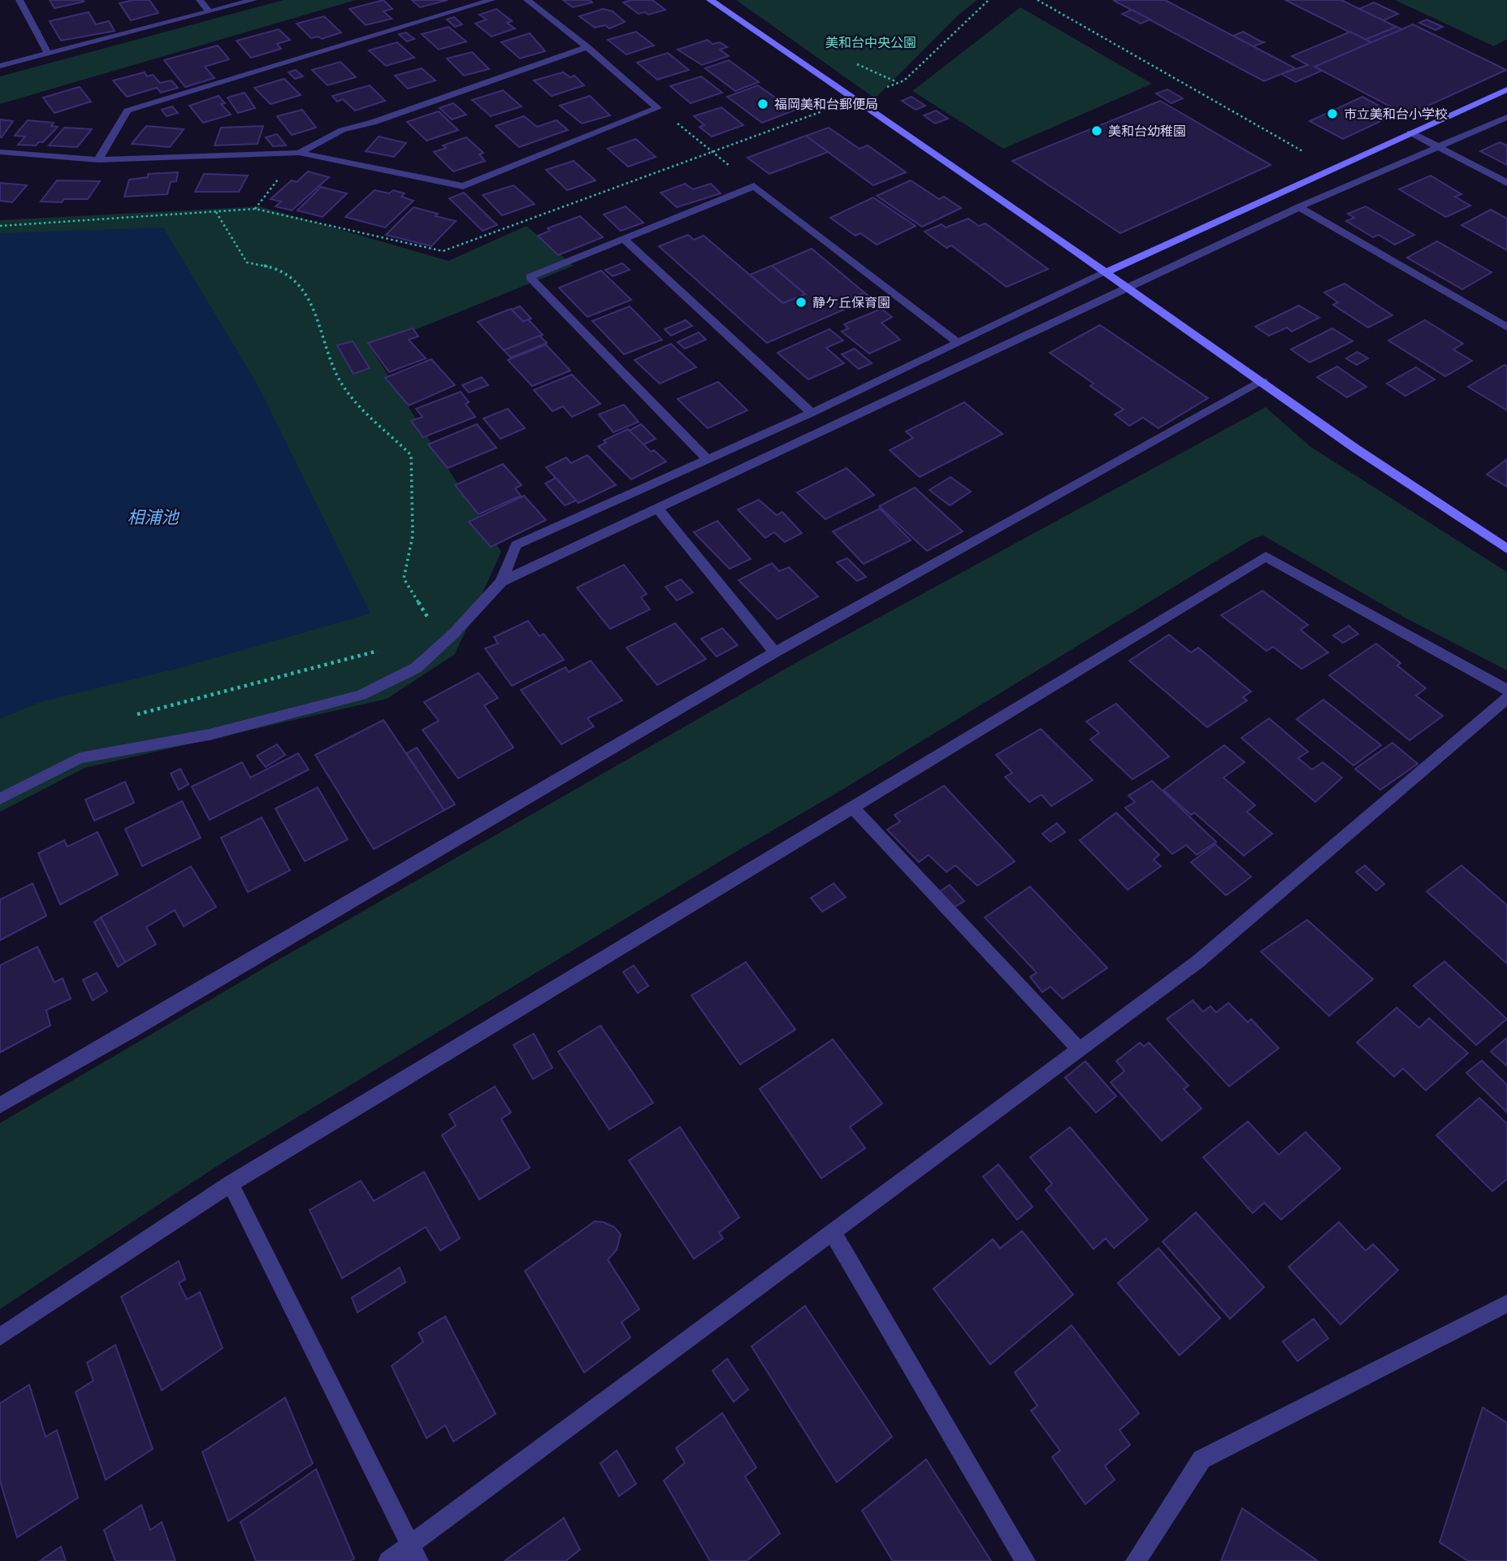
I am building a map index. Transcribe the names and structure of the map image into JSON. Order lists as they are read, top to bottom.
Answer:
{
  "water": ["相浦池"],
  "parks": ["美和台中央公園"],
  "places": [
    "福岡美和台郵便局",
    "市立美和台小学校",
    "美和台幼稚園",
    "静ケ丘保育園"
  ]
}
